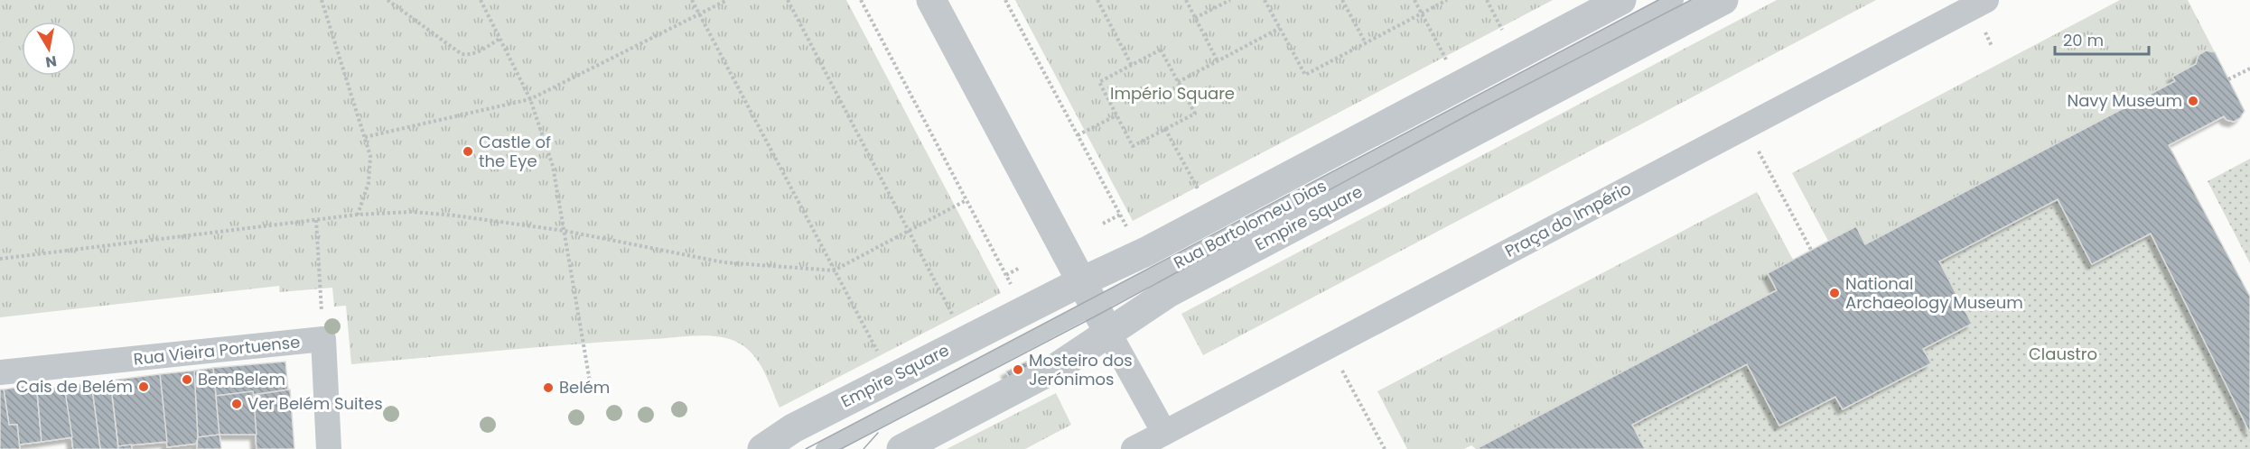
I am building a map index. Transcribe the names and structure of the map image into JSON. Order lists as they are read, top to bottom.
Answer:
{
  "streets": {
    "street": ["Empire Square", "Praça do Império", "Rua Vieira Portuense"],
    "lane": ["Rua Bartolomeu Dias"]
  },
  "crossings": [
    ["Empire Square", "Rua Bartolomeu Dias"]
  ],
  "parks": ["Império Square", "Claustro"],
  "places": [
    "Navy Museum",
    "Castle of the Eye",
    "National Archaeology Museum",
    "Mosteiro dos Jerónimos",
    "BemBelem",
    "Cais de Belém",
    "Belém",
    "Ver Belém Suites"
  ],
  "scale_bar": "20 m",
  "north": "bottom"
}
